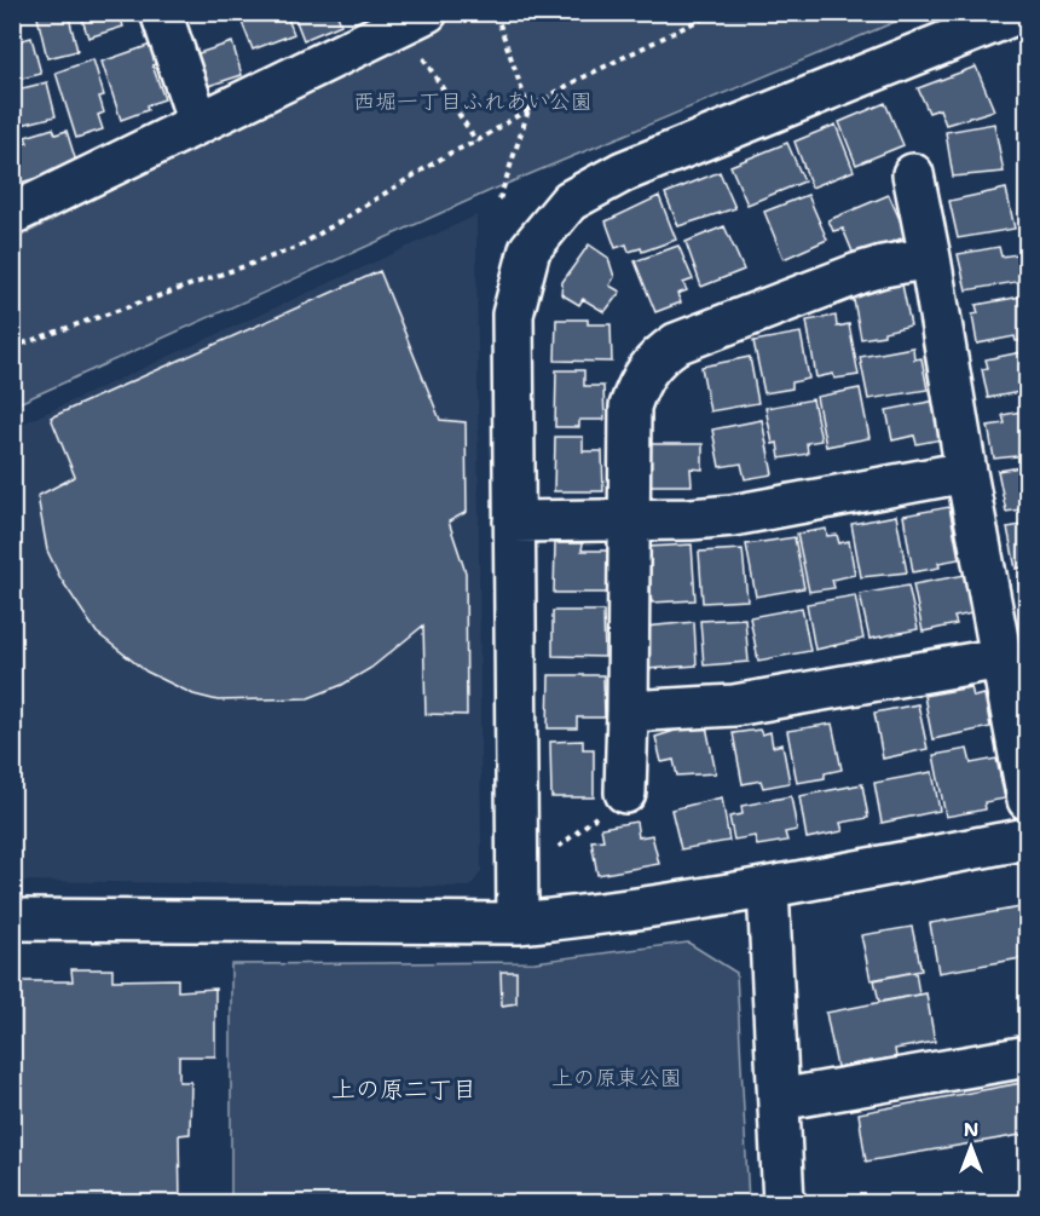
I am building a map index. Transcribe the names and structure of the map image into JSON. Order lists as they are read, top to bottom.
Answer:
{
  "districts": ["上の原二丁目"],
  "parks": ["西堀一丁目ふれあい公園", "上の原東公園"],
  "north": "top"
}
